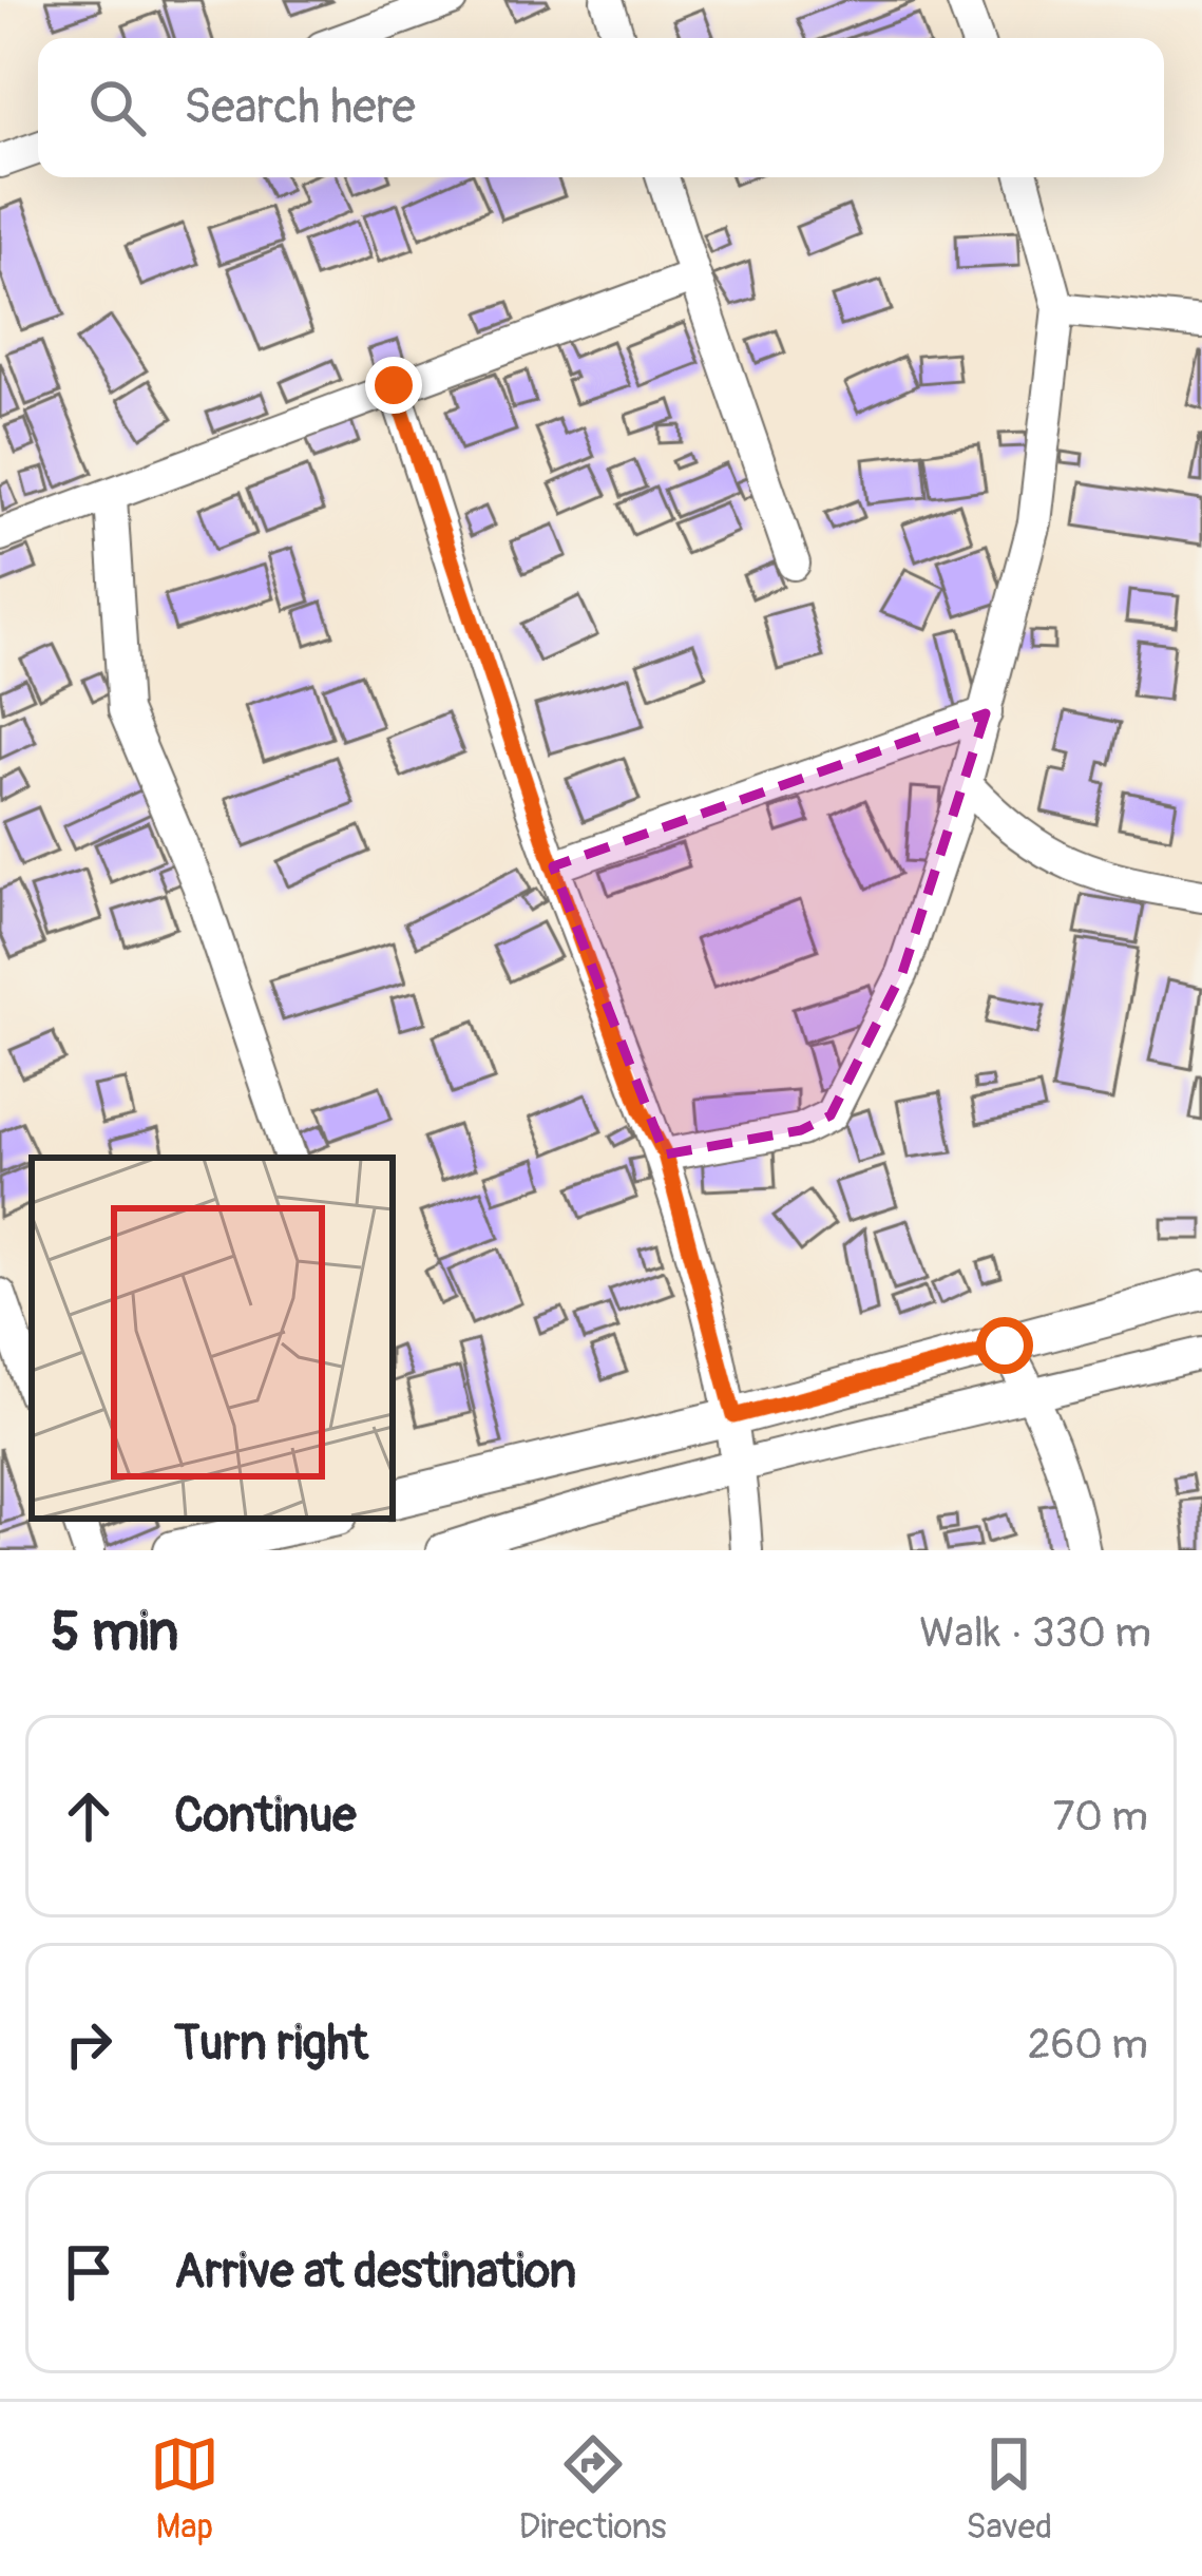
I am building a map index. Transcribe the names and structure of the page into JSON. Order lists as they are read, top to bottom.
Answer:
{
  "page": {
    "search": "Search here",
    "heading": ["5 min", "Walk · 330 m"],
    "list": [
      ["Continue", "70 m"],
      ["Turn right", "260 m"],
      "Arrive at destination"
    ],
    "nav": ["Map", "Directions", "Saved"]
  }
}
